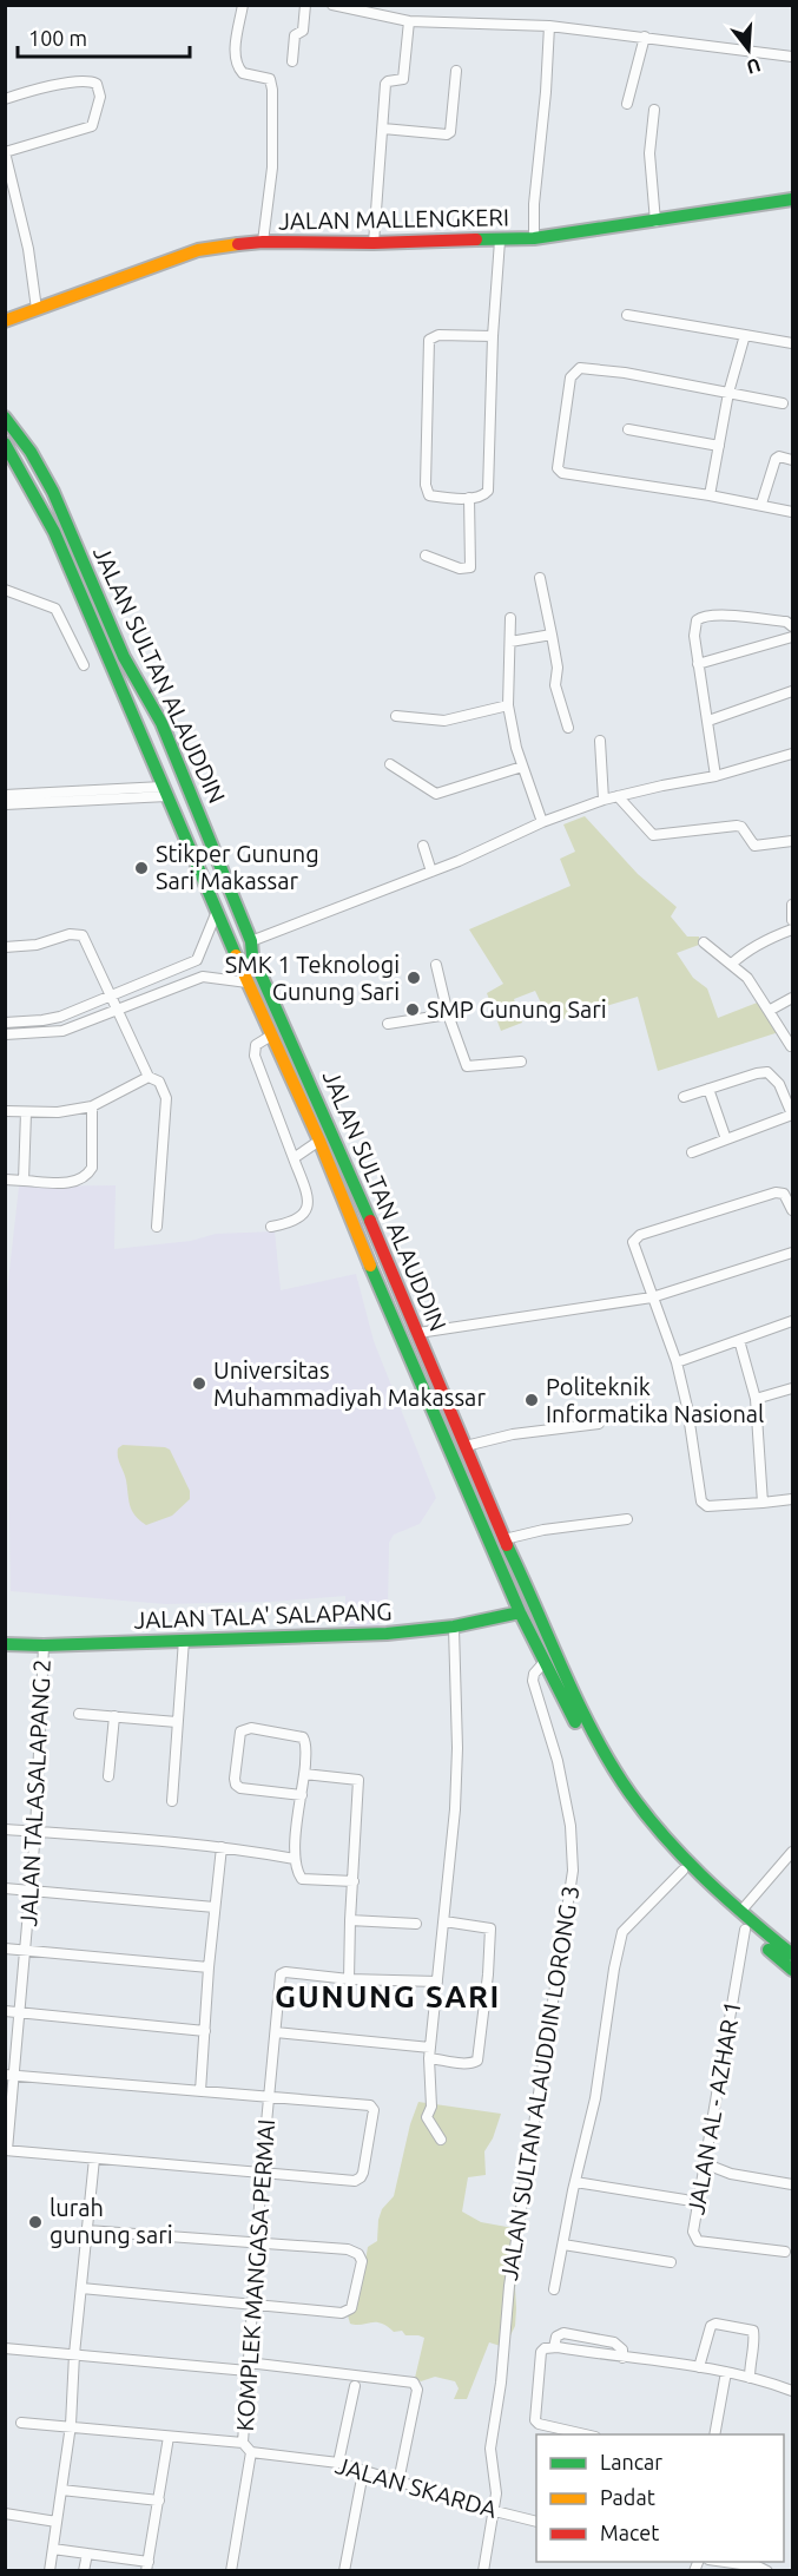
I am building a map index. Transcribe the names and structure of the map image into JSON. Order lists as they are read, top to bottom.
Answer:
{
  "streets": {
    "main road": ["JALAN MALLENGKERI", "JALAN SULTAN ALAUDDIN", "JALAN TALA' SALAPANG"],
    "street": [
      "JALAN TALASALAPANG 2",
      "JALAN SULTAN ALAUDDIN LORONG 3",
      "JALAN AL - AZHAR 1",
      "KOMPLEK MANGASA PERMAI",
      "JALAN SKARDA"
    ]
  },
  "crossings": [
    ["JALAN SULTAN ALAUDDIN", "JALAN TALA' SALAPANG"],
    ["JALAN SULTAN ALAUDDIN", "JALAN SULTAN ALAUDDIN LORONG 3"],
    ["JALAN SULTAN ALAUDDIN", "JALAN AL - AZHAR 1"],
    ["JALAN TALA' SALAPANG", "JALAN TALASALAPANG 2"],
    ["JALAN SULTAN ALAUDDIN LORONG 3", "JALAN SKARDA"],
    ["KOMPLEK MANGASA PERMAI", "JALAN SKARDA"]
  ],
  "districts": ["GUNUNG SARI"],
  "places": [
    "Stikper Gunung Sari Makassar",
    "SMK 1 Teknologi Gunung Sari",
    "SMP Gunung Sari",
    "Universitas Muhammadiyah Makassar",
    "Politeknik Informatika Nasional",
    "lurah gunung sari"
  ],
  "legend": ["Lancar", "Padat", "Macet"],
  "scale_bar": "100 m",
  "north": "bottom"
}
